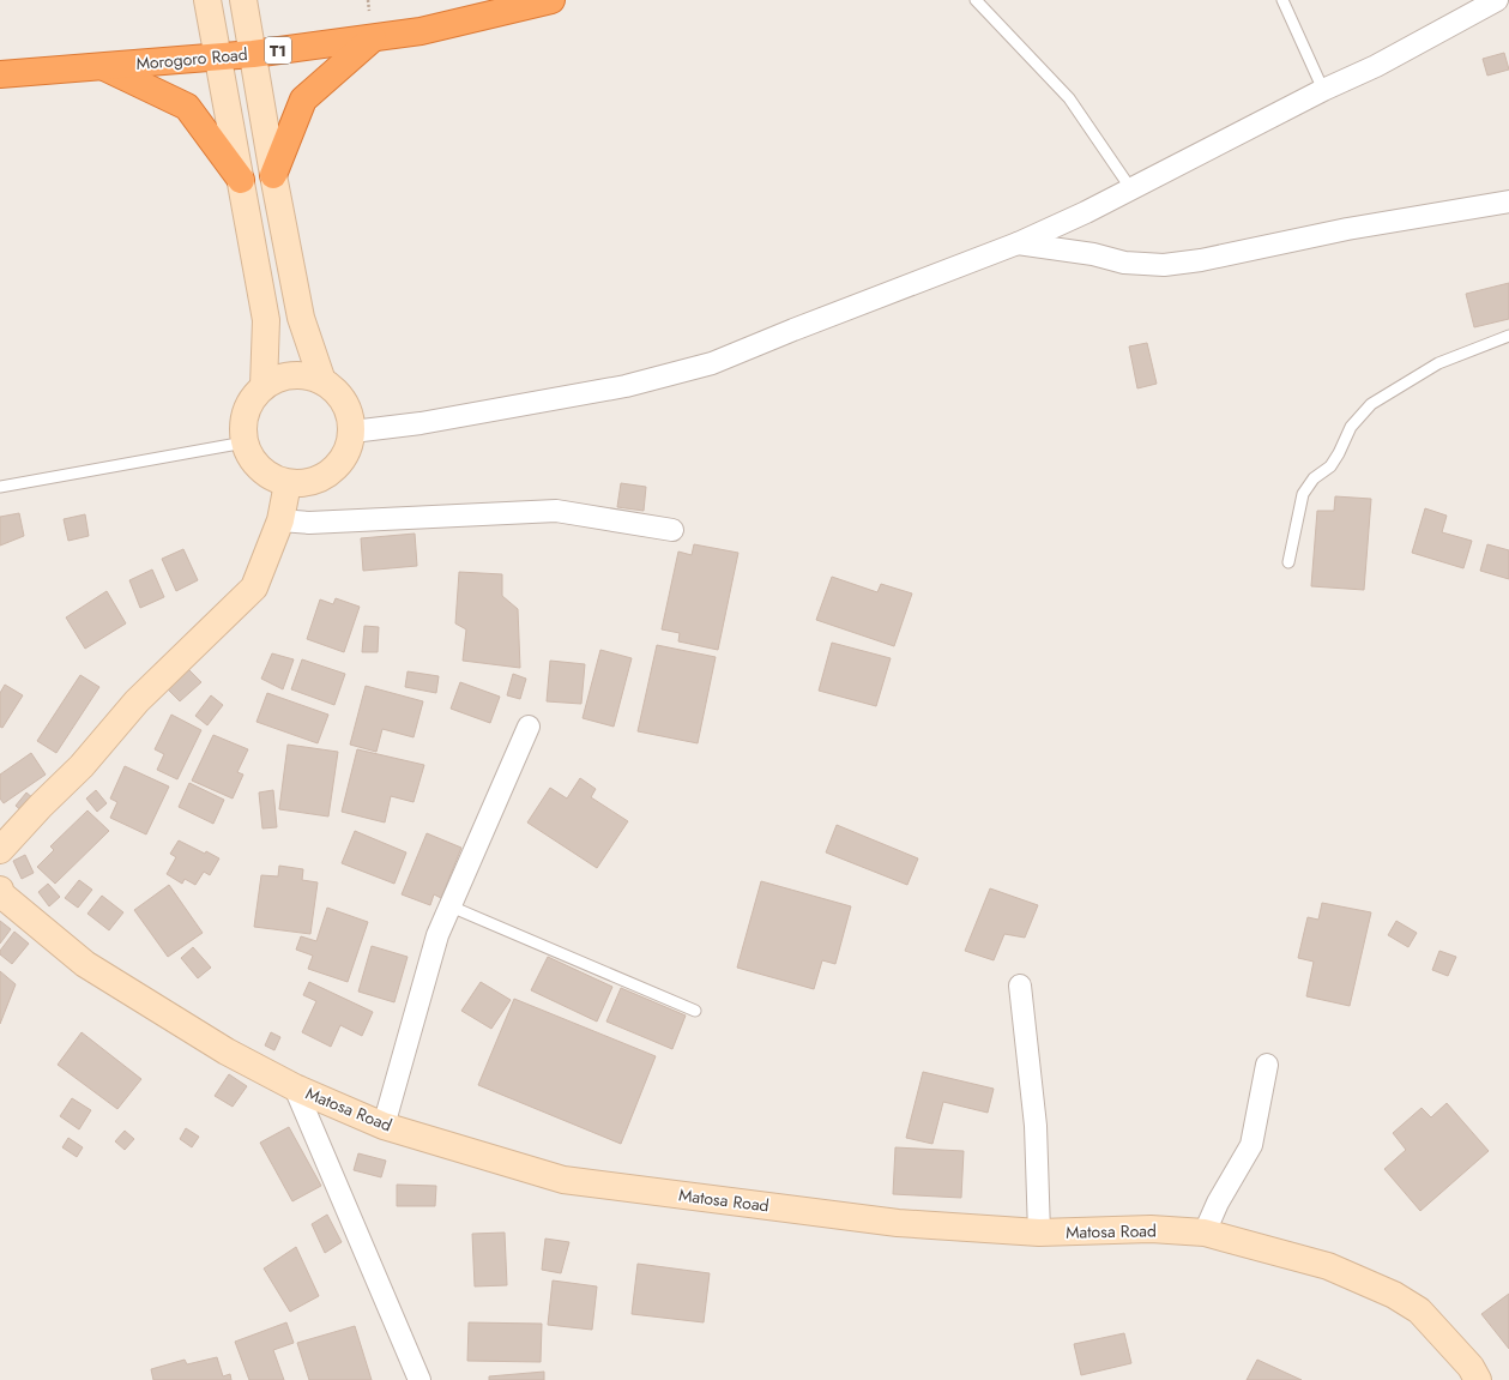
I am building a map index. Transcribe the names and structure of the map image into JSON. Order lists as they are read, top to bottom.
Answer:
{
  "streets": {
    "highway": ["T1", "Morogoro Road"],
    "street": ["Matosa Road"]
  }
}
